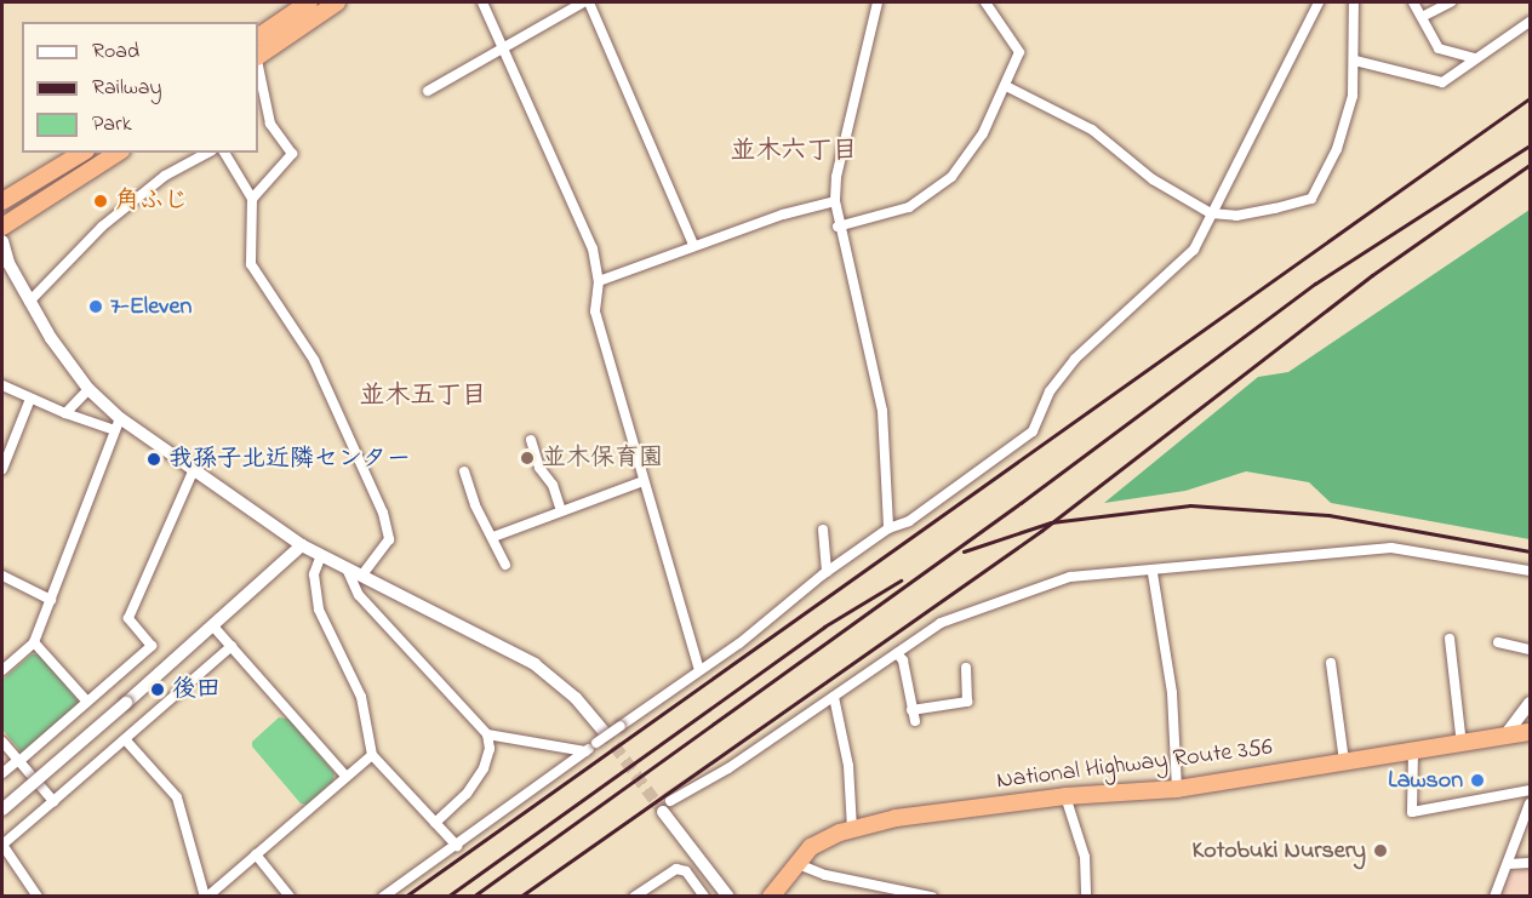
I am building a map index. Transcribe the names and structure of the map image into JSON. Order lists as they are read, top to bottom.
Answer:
{
  "streets": {
    "highway": ["National Highway Route 356"]
  },
  "districts": ["並木六丁目", "並木五丁目"],
  "places": [
    "角ふじ",
    "7-Eleven",
    "並木保育園",
    "我孫子北近隣センター",
    "後田",
    "Lawson",
    "Kotobuki Nursery"
  ],
  "legend": ["Road", "Railway", "Park"]
}
